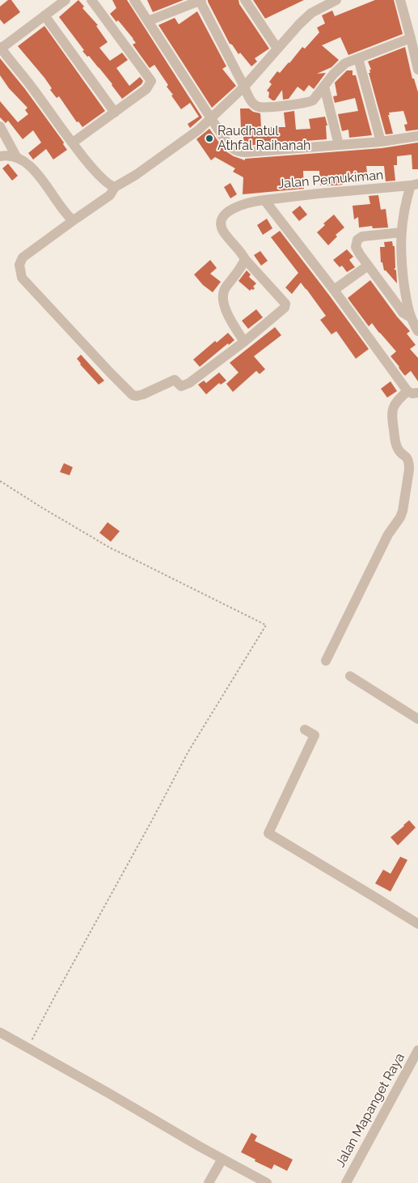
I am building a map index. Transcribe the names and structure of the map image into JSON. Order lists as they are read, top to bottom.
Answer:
{
  "streets": {
    "street": ["Jalan Pemukiman", "Jalan Mapanget Raya"]
  },
  "places": ["Raudhatul Athfal Raihanah"]
}
